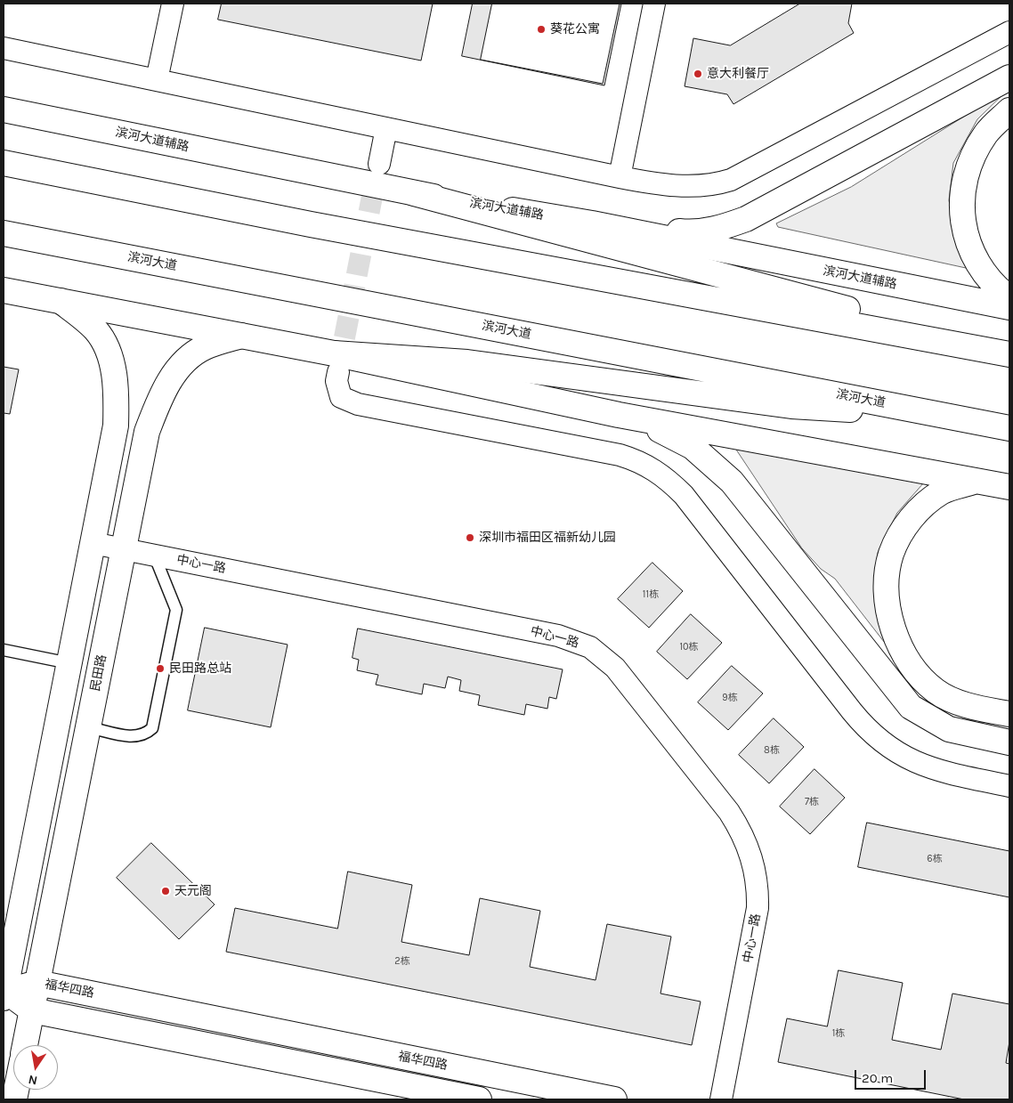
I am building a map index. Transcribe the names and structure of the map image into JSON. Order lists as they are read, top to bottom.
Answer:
{
  "streets": {
    "main road": [
      "滨河大道辅路",
      "滨河大道",
      "民田路",
      "福华四路"
    ],
    "street": ["中心一路"]
  },
  "crossings": [
    ["中心一路", "民田路"],
    ["民田路", "福华四路"]
  ],
  "places": [
    "葵花公寓",
    "意大利餐厅",
    "深圳市福田区福新幼儿园",
    "民田路总站",
    "天元阁"
  ],
  "house_numbers": [
    "11栋",
    "10栋",
    "9栋",
    "8栋",
    "7栋",
    "6栋",
    "2栋",
    "1栋"
  ],
  "scale_bar": "20 m",
  "north": "bottom"
}
